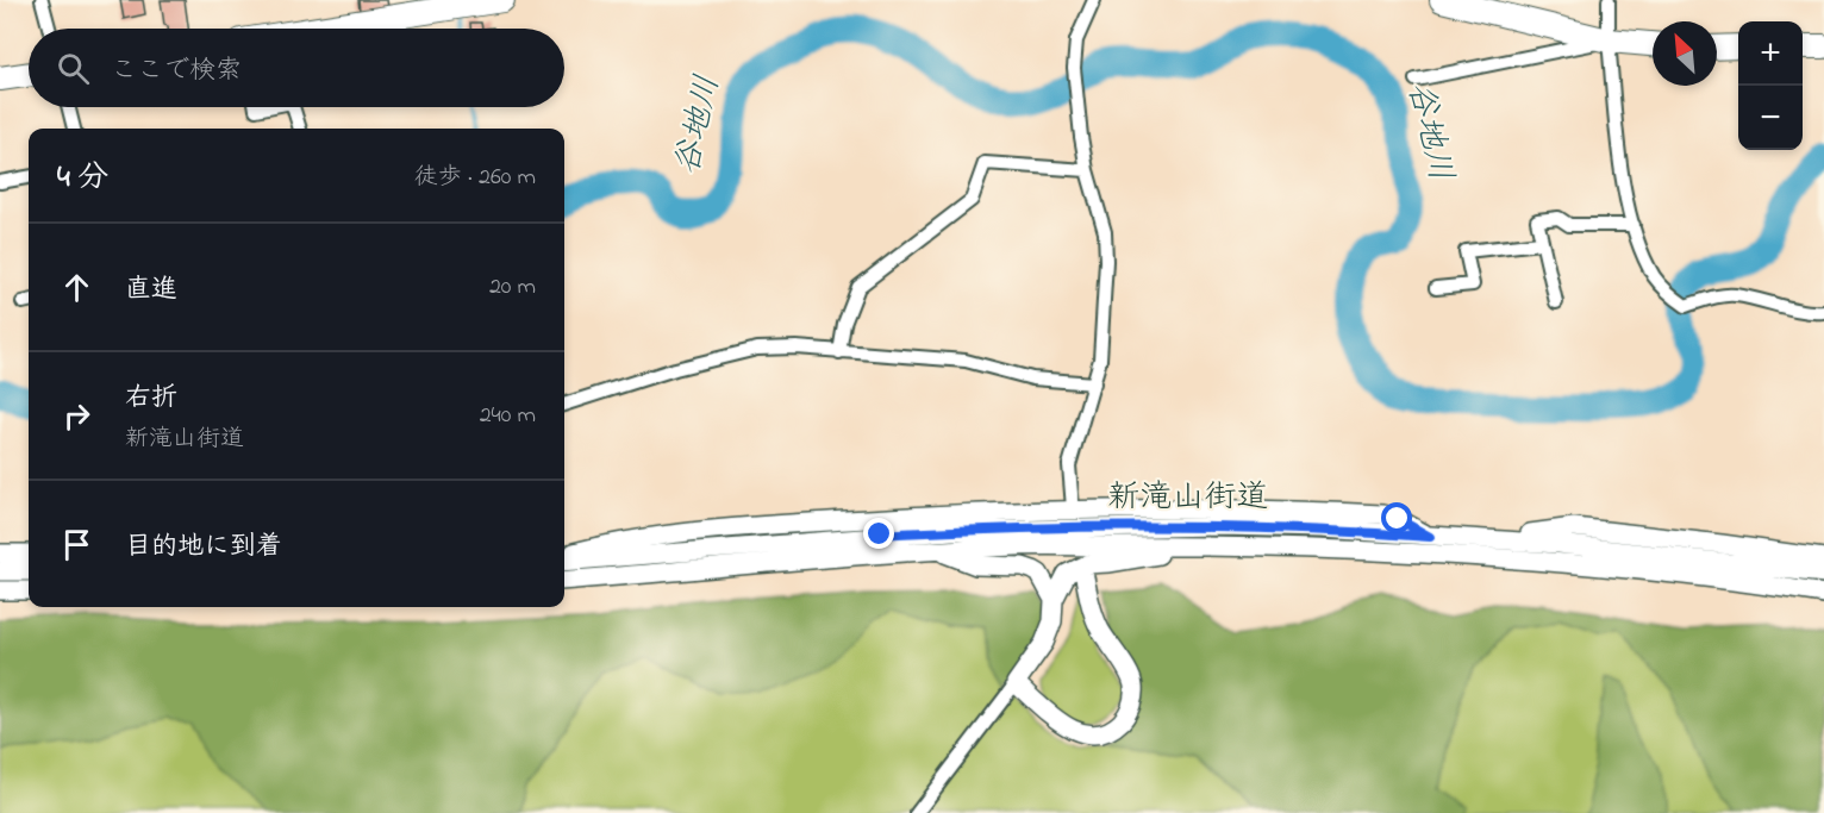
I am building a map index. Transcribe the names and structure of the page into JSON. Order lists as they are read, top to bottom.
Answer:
{
  "streets": {
    "main road": ["新滝山街道"]
  },
  "water": ["谷地川"],
  "north": "top left",
  "page": {
    "map_buttons": ["+", "−"],
    "search": "ここで検索",
    "heading": ["4 分", "徒歩 · 260 m"],
    "list": [
      ["直進", "20 m"],
      ["右折", "新滝山街道", "240 m"],
      "目的地に到着"
    ]
  }
}
